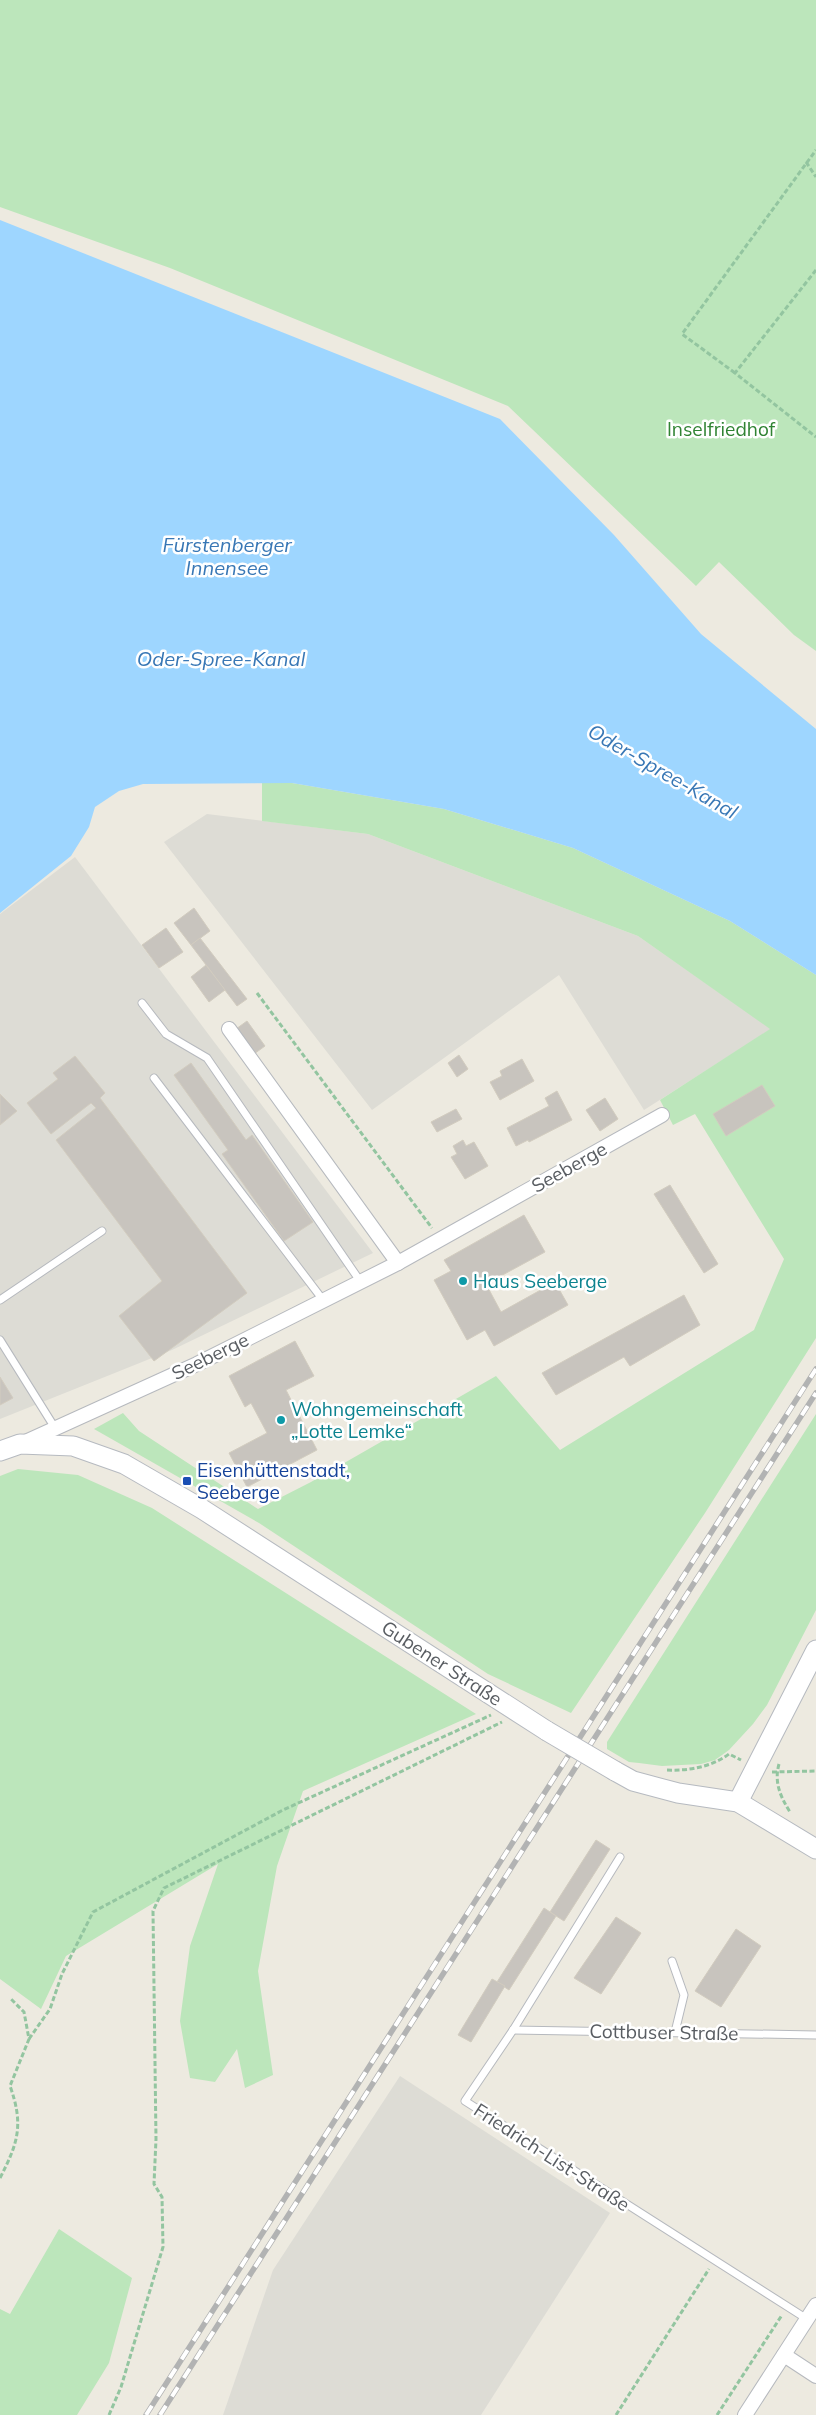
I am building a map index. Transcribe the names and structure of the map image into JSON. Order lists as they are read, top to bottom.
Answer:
{
  "streets": {
    "main road": ["Gubener Straße"],
    "street": ["Seeberge"],
    "lane": ["Cottbuser Straße", "Friedrich-List-Straße"]
  },
  "crossings": [
    ["Seeberge", "Gubener Straße"],
    ["Cottbuser Straße", "Friedrich-List-Straße"]
  ],
  "water": ["Fürstenberger Innensee", "Oder-Spree-Kanal"],
  "parks": ["Inselfriedhof"],
  "places": {
    "other": ["Haus Seeberge", "Wohngemeinschaft „Lotte Lemke“"],
    "transit": ["Eisenhüttenstadt, Seeberge"]
  }
}
